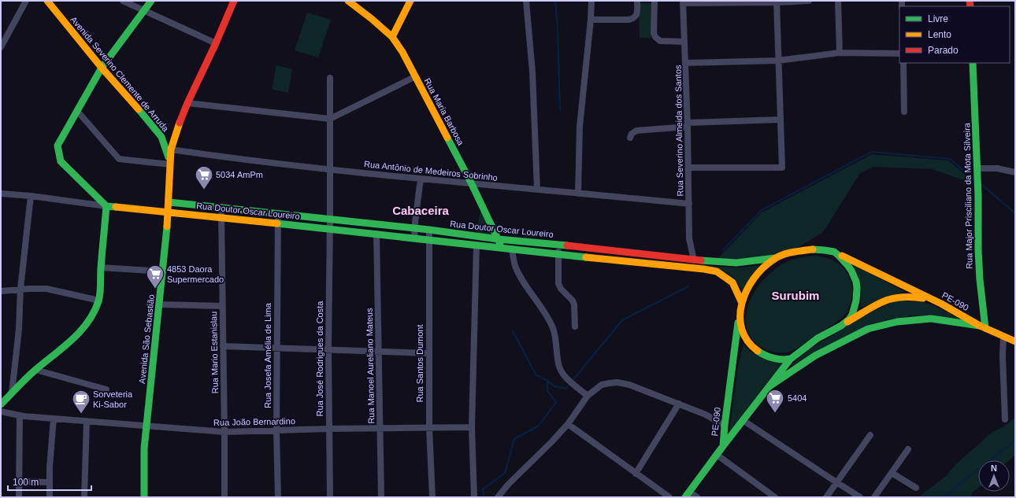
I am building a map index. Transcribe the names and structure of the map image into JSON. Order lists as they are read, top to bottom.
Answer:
{
  "streets": {
    "main road": [
      "Avenida Severino Clemente de Arruda",
      "Rua Maria Barbosa",
      "Rua Major Prisciliano da Mota Silveira",
      "Rua Doutor Oscar Loureiro",
      "PE-090",
      "Avenida São Sebastião"
    ],
    "street": [
      "Rua Severino Almeida dos Santos",
      "Rua Antônio de Medeiros Sobrinho",
      "Rua Mario Estanislau",
      "Rua Josefa Amélia de Lima",
      "Rua José Rodrigues da Costa",
      "Rua Santos Dumont",
      "Rua Manoel Aureliano Mateus",
      "Rua João Bernardino"
    ]
  },
  "crossings": [
    ["Avenida Severino Clemente de Arruda", "Avenida São Sebastião"],
    ["Rua Maria Barbosa", "Rua Antônio de Medeiros Sobrinho"],
    ["Rua Maria Barbosa", "Rua Doutor Oscar Loureiro"],
    ["Rua Severino Almeida dos Santos", "Rua Antônio de Medeiros Sobrinho"],
    ["Rua Severino Almeida dos Santos", "Rua Doutor Oscar Loureiro"],
    ["Rua Antônio de Medeiros Sobrinho", "Rua José Rodrigues da Costa"],
    ["Rua Major Prisciliano da Mota Silveira", "PE-090"],
    ["Rua Doutor Oscar Loureiro", "PE-090"],
    ["Rua Doutor Oscar Loureiro", "Avenida São Sebastião"],
    ["Rua Doutor Oscar Loureiro", "Rua Mario Estanislau"],
    ["Rua Doutor Oscar Loureiro", "Rua Josefa Amélia de Lima"],
    ["Rua Doutor Oscar Loureiro", "Rua José Rodrigues da Costa"],
    ["Rua Doutor Oscar Loureiro", "Rua Santos Dumont"],
    ["Rua Doutor Oscar Loureiro", "Rua Manoel Aureliano Mateus"],
    ["Avenida São Sebastião", "Rua João Bernardino"],
    ["Rua Mario Estanislau", "Rua João Bernardino"],
    ["Rua Josefa Amélia de Lima", "Rua João Bernardino"],
    ["Rua José Rodrigues da Costa", "Rua João Bernardino"],
    ["Rua Santos Dumont", "Rua João Bernardino"],
    ["Rua Manoel Aureliano Mateus", "Rua João Bernardino"]
  ],
  "districts": ["Cabaceira", "Surubim"],
  "places": {
    "supermarket": ["5034 AmPm", "4853 Daora Supermercado", "5404"],
    "cafe": ["Sorveteria Ki-Sabor"]
  },
  "legend": ["Livre", "Lento", "Parado"],
  "scale_bar": "100 m",
  "north": "top"
}
